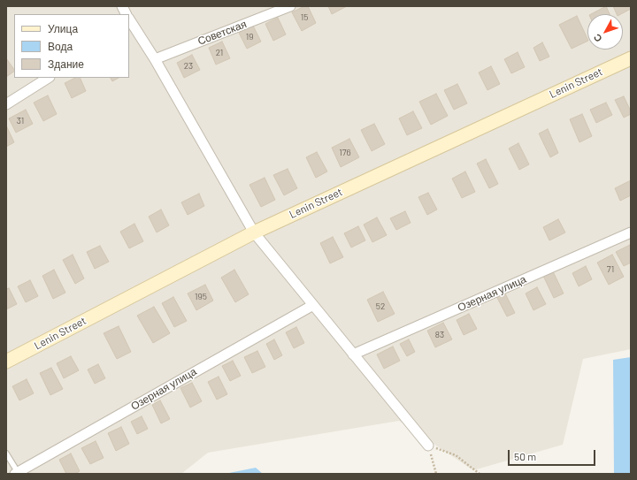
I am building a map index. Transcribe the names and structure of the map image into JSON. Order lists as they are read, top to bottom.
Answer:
{
  "streets": {
    "street": ["Советская", "Lenin Street", "Озерная улица"]
  },
  "house_numbers": [
    "15",
    "19",
    "21",
    "23",
    "31",
    "176",
    "71",
    "195",
    "52",
    "83"
  ],
  "legend": ["Улица", "Вода", "Здание"],
  "scale_bar": "50 m",
  "north": "bottom left"
}
